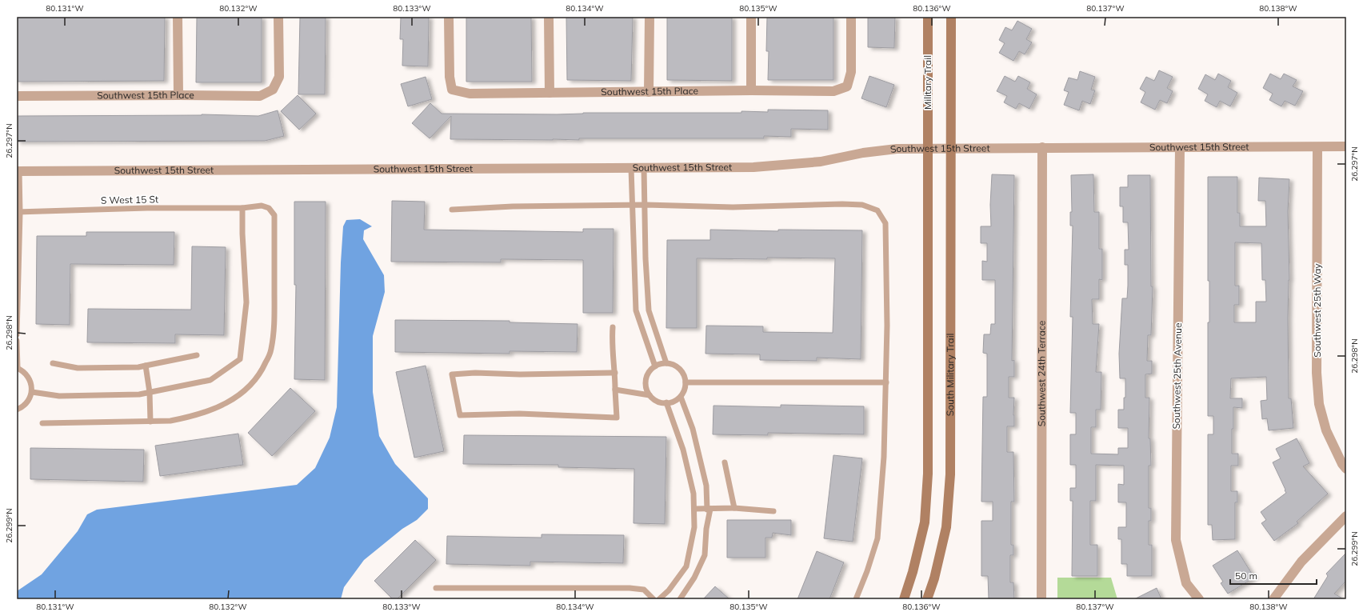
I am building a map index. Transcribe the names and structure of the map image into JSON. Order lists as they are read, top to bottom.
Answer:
{
  "streets": {
    "street": [
      "Military Trail",
      "Southwest 15th Place",
      "Southwest 15th Street",
      "Southwest 25th Way",
      "Southwest 24th Terrace",
      "South Military Trail",
      "Southwest 25th Avenue"
    ],
    "lane": ["S West 15 St"]
  },
  "crossings": [
    ["Military Trail", "Southwest 15th Street"],
    ["Southwest 15th Street", "Southwest 25th Way"],
    ["Southwest 15th Street", "Southwest 24th Terrace"],
    ["Southwest 15th Street", "South Military Trail"],
    ["Southwest 15th Street", "Southwest 25th Avenue"]
  ],
  "scale_bar": "50 m",
  "coordinates": [
    "80.131°W",
    "80.132°W",
    "80.133°W",
    "80.134°W",
    "80.135°W",
    "80.136°W",
    "80.137°W",
    "80.138°W",
    "26.297°N",
    "26.298°N",
    "26.299°N"
  ]
}
